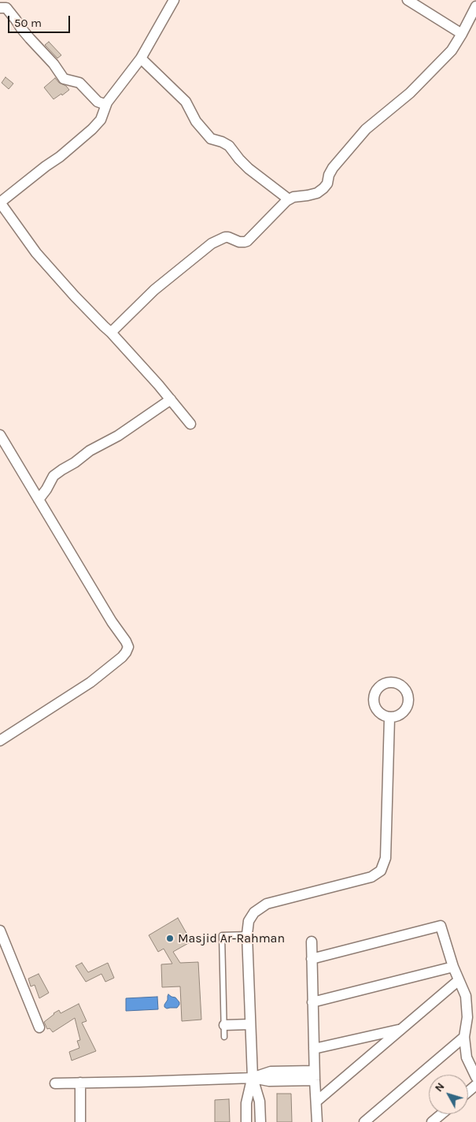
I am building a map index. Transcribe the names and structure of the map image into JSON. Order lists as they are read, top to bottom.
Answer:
{
  "places": ["Masjid Ar-Rahman"],
  "scale_bar": "50 m",
  "north": "top left"
}
